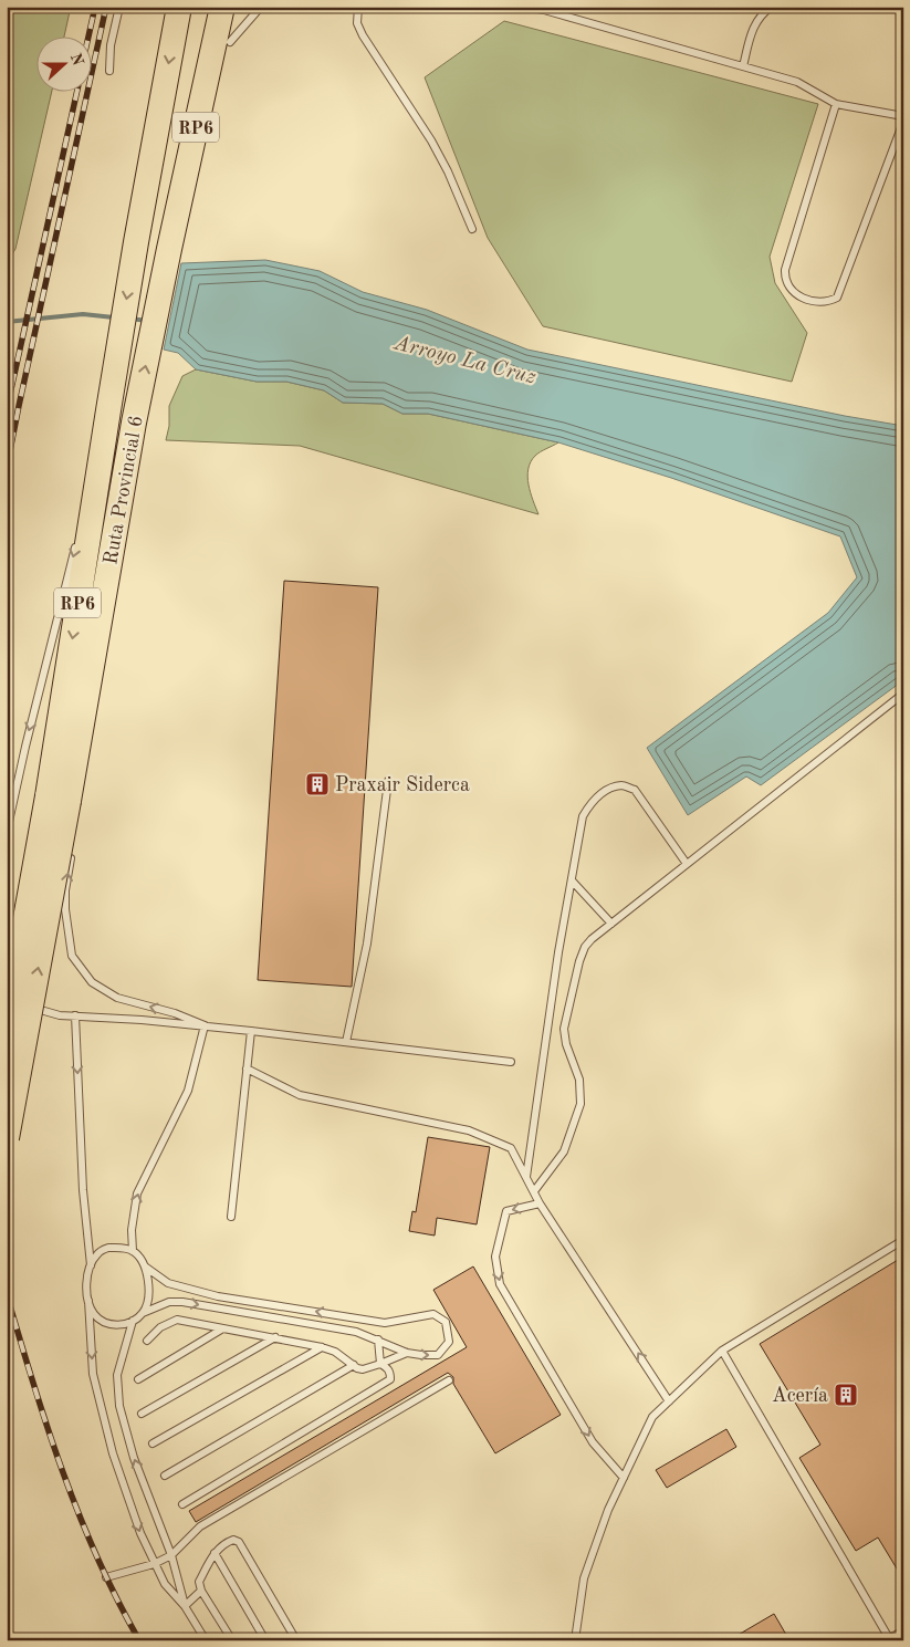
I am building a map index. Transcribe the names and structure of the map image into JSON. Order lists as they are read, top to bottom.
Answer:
{
  "streets": {
    "highway": ["RP6", "Ruta Provincial 6"]
  },
  "water": ["Arroyo La Cruz"],
  "places": {
    "building": ["Praxair Siderca", "Acería"]
  },
  "north": "right"
}
